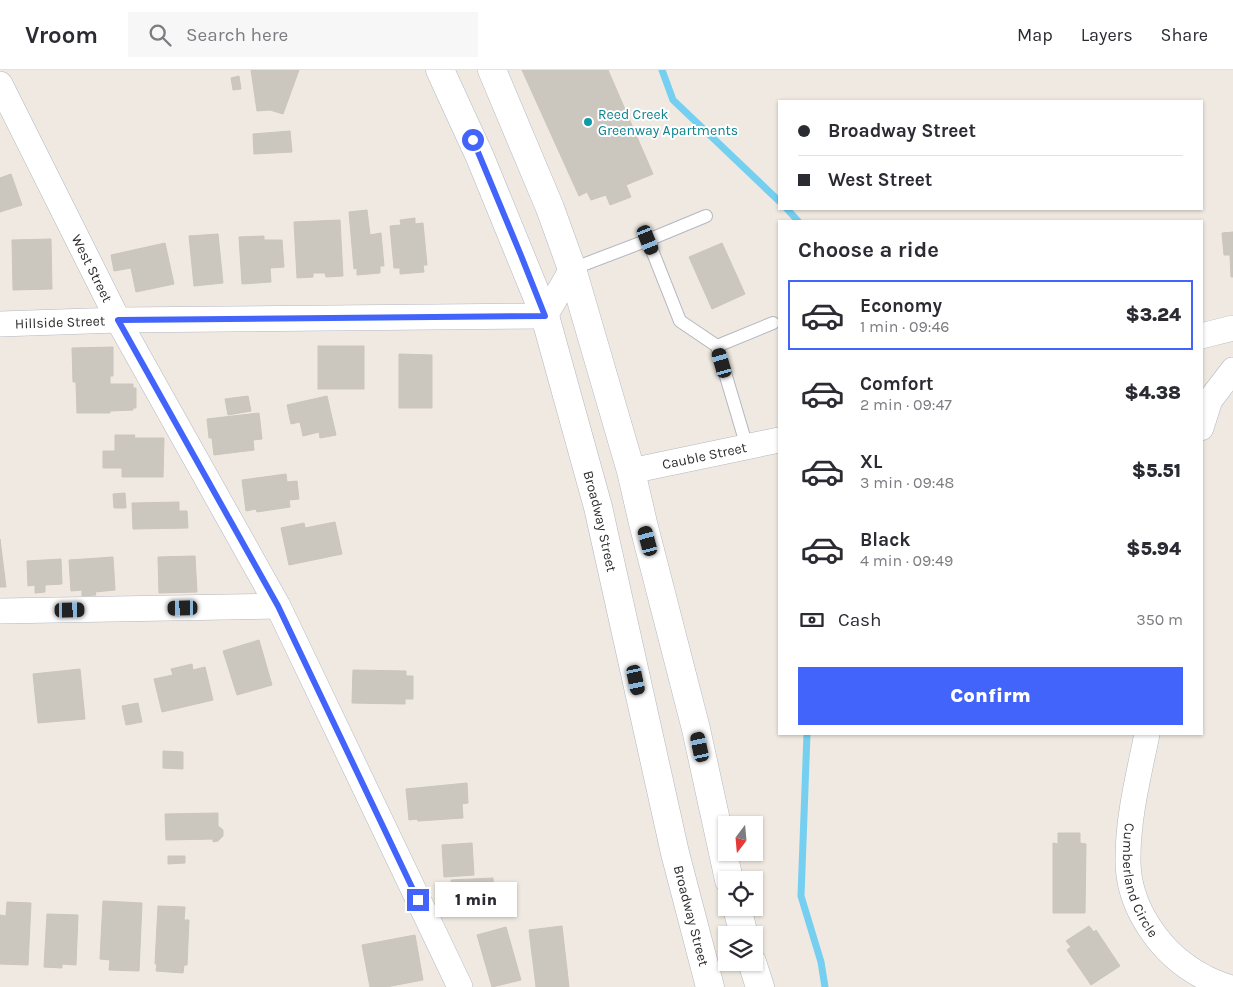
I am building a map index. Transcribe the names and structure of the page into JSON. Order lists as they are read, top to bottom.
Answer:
{
  "streets": {
    "main road": ["Broadway Street"],
    "street": [
      "West Street",
      "Hillside Street",
      "Cauble Street",
      "Cumberland Circle"
    ]
  },
  "crossings": [
    ["West Street", "Hillside Street"],
    ["Hillside Street", "Broadway Street"]
  ],
  "places": ["Reed Creek Greenway Apartments"],
  "north": "bottom",
  "page": {
    "header": "Vroom",
    "search": "Search here",
    "nav": ["Map", "Layers", "Share"],
    "banner": ["Broadway Street", "West Street"],
    "heading": "Choose a ride",
    "list": [
      {
        "name": "Economy",
        "note": "1 min · 09:46",
        "value": "$3.24"
      },
      {
        "name": "Comfort",
        "note": "2 min · 09:47",
        "value": "$4.38"
      },
      {
        "name": "XL",
        "note": "3 min · 09:48",
        "value": "$5.51"
      },
      {
        "name": "Black",
        "note": "4 min · 09:49",
        "value": "$5.94"
      }
    ],
    "pay": ["Cash", "350 m"],
    "buttons": "Confirm",
    "bubble": "1 min"
  }
}
